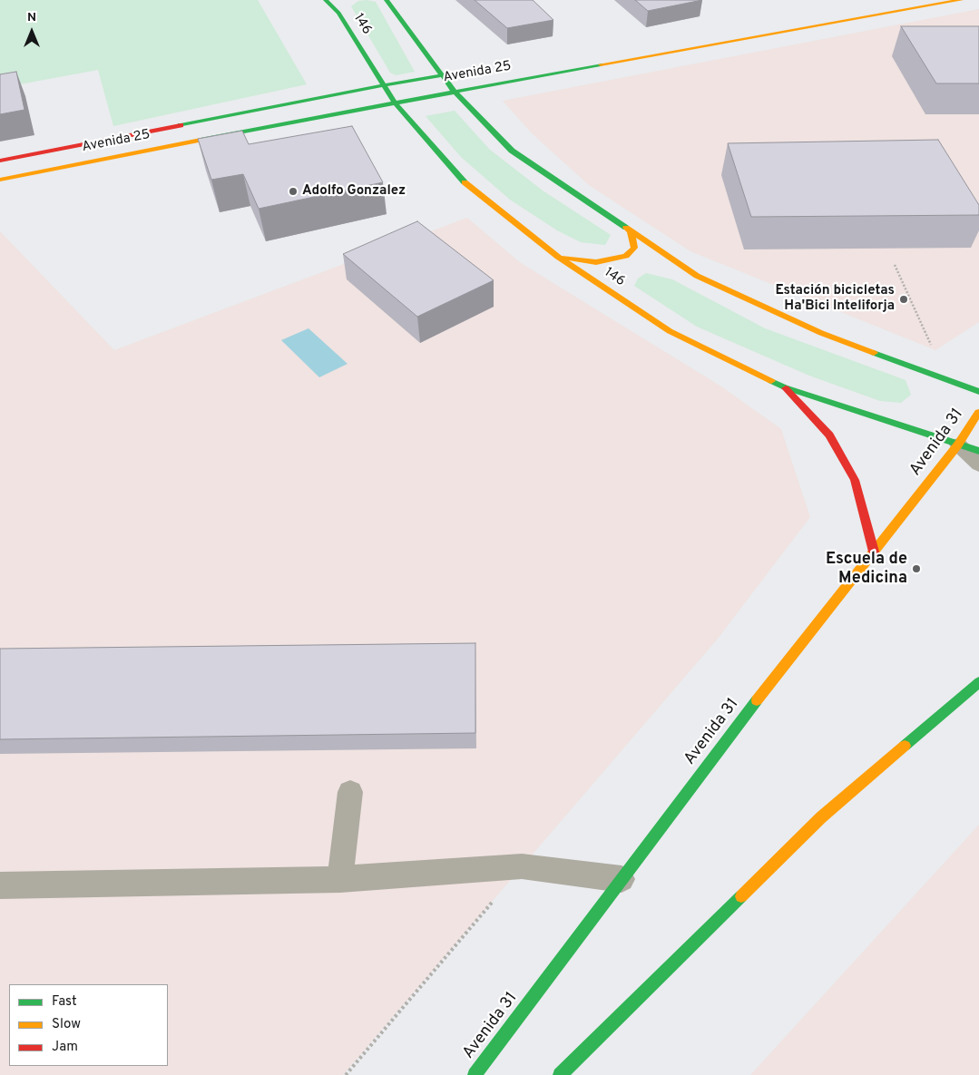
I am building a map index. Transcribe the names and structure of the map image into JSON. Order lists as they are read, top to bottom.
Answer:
{
  "streets": {
    "main road": ["146", "Avenida 25", "Avenida 31"]
  },
  "crossings": [
    ["146", "Avenida 25"],
    ["146", "Avenida 31"]
  ],
  "places": ["Adolfo Gonzalez", "Estación bicicletas Ha'Bici Inteliforja", "Escuela de Medicina"],
  "legend": ["Fast", "Slow", "Jam"],
  "north": "top"
}
